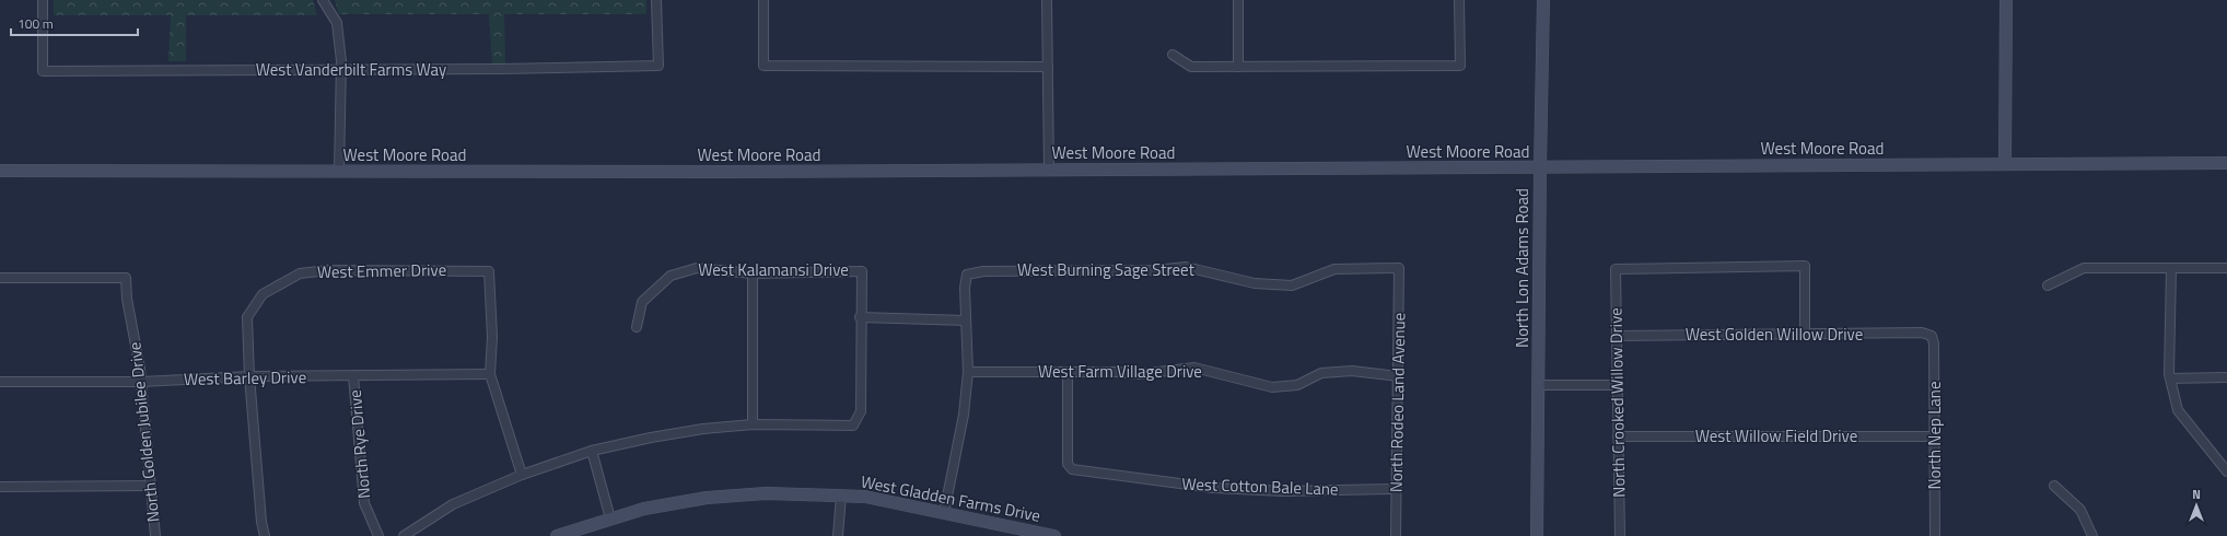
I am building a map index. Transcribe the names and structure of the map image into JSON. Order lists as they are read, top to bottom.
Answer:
{
  "streets": {
    "street": [
      "West Vanderbilt Farms Way",
      "West Moore Road",
      "North Lon Adams Road",
      "West Kalamansi Drive",
      "West Burning Sage Street",
      "West Emmer Drive",
      "West Golden Willow Drive",
      "West Farm Village Drive",
      "West Barley Drive",
      "North Rodeo Land Avenue",
      "North Crooked Willow Drive",
      "North Golden Jubilee Drive",
      "North Nep Lane",
      "West Willow Field Drive",
      "North Rye Drive",
      "West Cotton Bale Lane",
      "West Gladden Farms Drive"
    ]
  },
  "crossings": [
    ["West Moore Road", "North Lon Adams Road"],
    ["West Burning Sage Street", "North Rodeo Land Avenue"],
    ["West Emmer Drive", "West Barley Drive"],
    ["West Golden Willow Drive", "North Crooked Willow Drive"],
    ["West Golden Willow Drive", "North Nep Lane"],
    ["West Farm Village Drive", "North Rodeo Land Avenue"],
    ["West Farm Village Drive", "West Cotton Bale Lane"],
    ["West Barley Drive", "North Golden Jubilee Drive"],
    ["West Barley Drive", "North Rye Drive"],
    ["North Rodeo Land Avenue", "West Cotton Bale Lane"],
    ["North Crooked Willow Drive", "West Willow Field Drive"],
    ["North Nep Lane", "West Willow Field Drive"]
  ],
  "scale_bar": "100 m",
  "north": "top"
}
